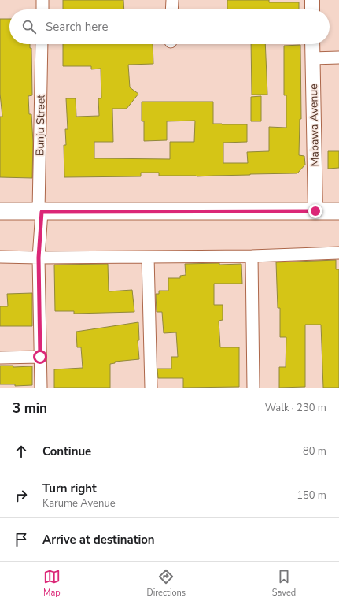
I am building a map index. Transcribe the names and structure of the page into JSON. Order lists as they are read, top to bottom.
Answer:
{
  "streets": {
    "street": ["Bunju Street", "Mabawa Avenue"]
  },
  "page": {
    "search": "Search here",
    "heading": ["3 min", "Walk · 230 m"],
    "list": [
      ["Continue", "80 m"],
      ["Turn right", "Karume Avenue", "150 m"],
      "Arrive at destination"
    ],
    "nav": ["Map", "Directions", "Saved"]
  }
}
